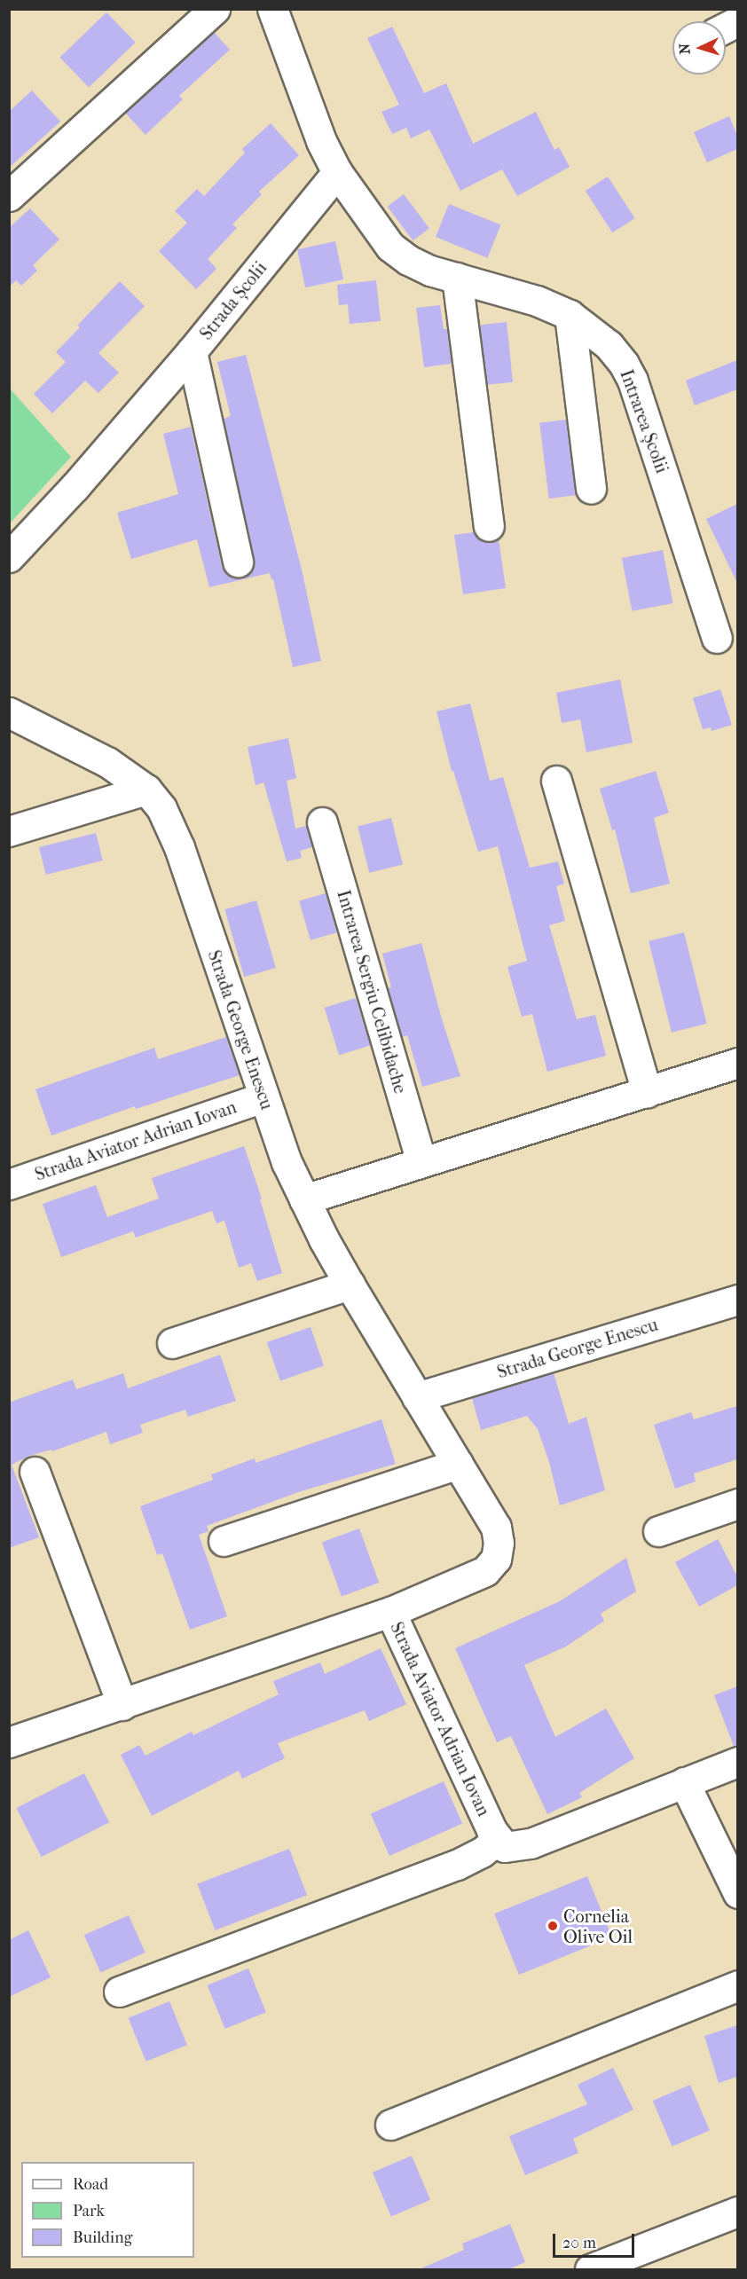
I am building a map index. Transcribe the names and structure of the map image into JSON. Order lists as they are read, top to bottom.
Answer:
{
  "streets": {
    "street": [
      "Strada Școlii",
      "Intrarea Școlii",
      "Intrarea Sergiu Celibidache",
      "Strada George Enescu",
      "Strada Aviator Adrian Iovan"
    ]
  },
  "crossings": [
    ["Strada Școlii", "Intrarea Școlii"],
    ["Strada George Enescu", "Strada Aviator Adrian Iovan"]
  ],
  "places": ["Cornelia Olive Oil"],
  "legend": ["Road", "Park", "Building"],
  "scale_bar": "20 m",
  "north": "left"
}
